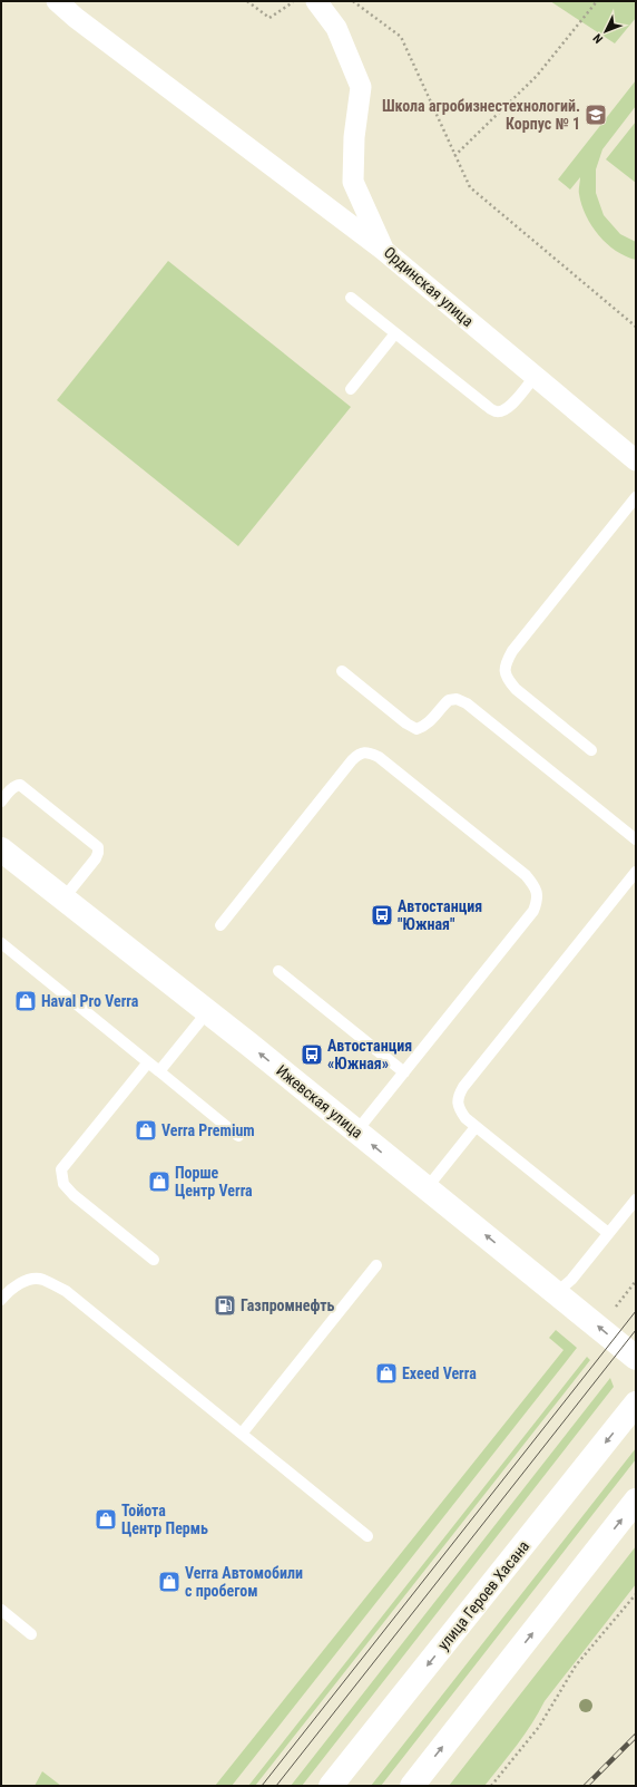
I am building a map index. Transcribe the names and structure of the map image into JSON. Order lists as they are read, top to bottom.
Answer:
{
  "streets": {
    "main road": ["Ижевская улица", "улица Героев Хасана"],
    "street": ["Ординская улица"]
  },
  "one_way": ["Ижевская улица"],
  "places": {
    "school or university": ["Школа агробизнестехнологий. Корпус № 1"],
    "bus stop": ["Автостанция \"Южная\"", "Автостанция «Южная»"],
    "shop": [
      "Haval Pro Verra",
      "Verra Premium",
      "Порше Центр Verra",
      "Exeed Verra",
      "Тойота Центр Пермь",
      "Verra Автомобили с пробегом"
    ],
    "fuel station": ["Газпромнефть"]
  },
  "north": "bottom left"
}
